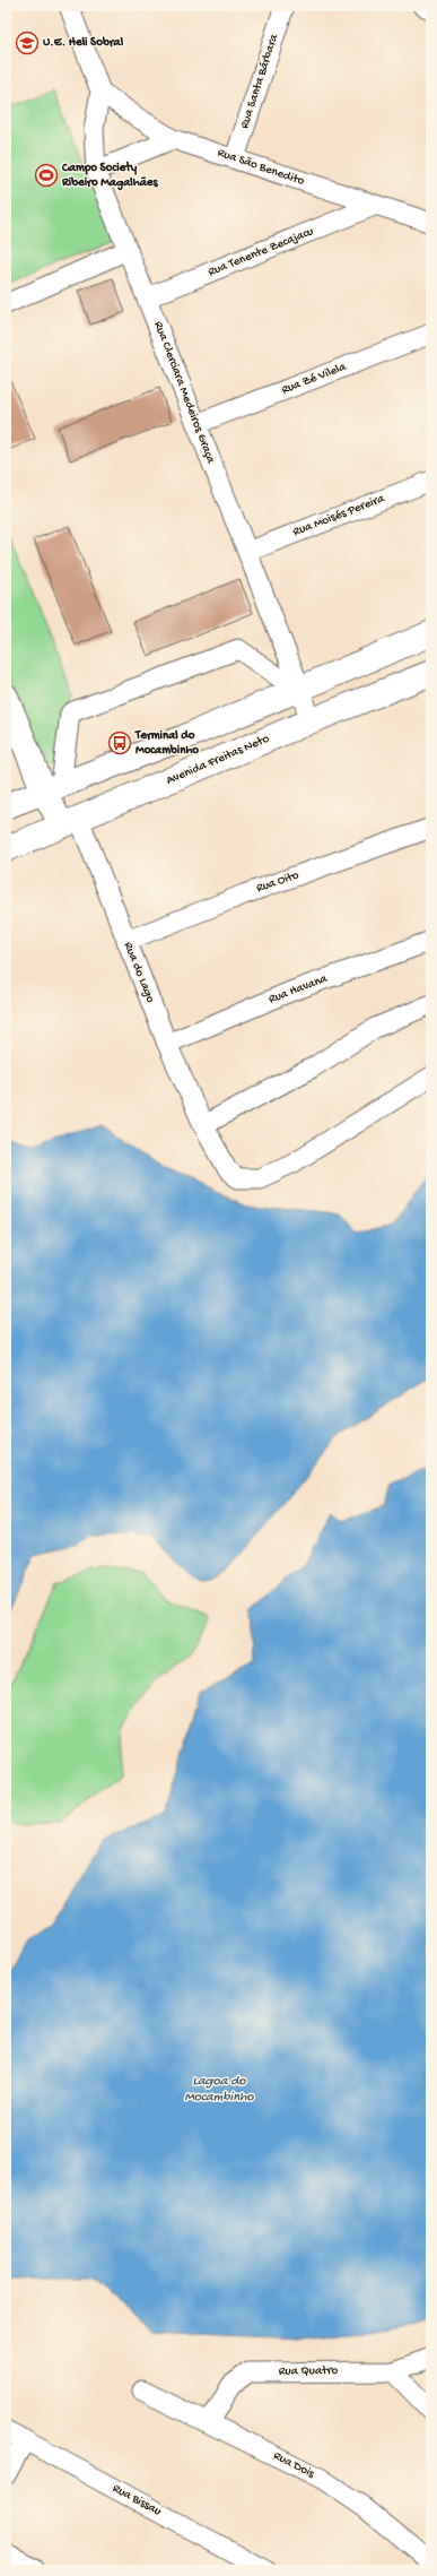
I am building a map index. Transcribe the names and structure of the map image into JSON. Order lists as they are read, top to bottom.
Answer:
{
  "streets": {
    "main road": ["Avenida Freitas Neto"],
    "street": [
      "Rua Santa Bárbara",
      "Rua São Benedito",
      "Rua Tenente Zecajacu",
      "Rua Zé Vilela",
      "Rua Clerciara Medeiros Graça",
      "Rua Moisés Pereira",
      "Rua Oito",
      "Rua do Lago",
      "Rua Havana",
      "Rua Quatro",
      "Rua Dois",
      "Rua Bissau"
    ]
  },
  "crossings": [
    ["Rua Santa Bárbara", "Rua São Benedito"],
    ["Rua São Benedito", "Rua Tenente Zecajacu"],
    ["Rua São Benedito", "Rua Clerciara Medeiros Graça"],
    ["Rua Tenente Zecajacu", "Rua Clerciara Medeiros Graça"],
    ["Rua Zé Vilela", "Rua Clerciara Medeiros Graça"],
    ["Rua Clerciara Medeiros Graça", "Rua Moisés Pereira"],
    ["Rua Clerciara Medeiros Graça", "Avenida Freitas Neto"],
    ["Avenida Freitas Neto", "Rua do Lago"],
    ["Rua Oito", "Rua do Lago"],
    ["Rua do Lago", "Rua Havana"],
    ["Rua Quatro", "Rua Dois"]
  ],
  "water": ["Lagoa do Mocambinho"],
  "places": {
    "school or university": ["U.E. Heli Sobral"],
    "sports": ["Campo Society Ribeiro Magalhães"],
    "bus stop": ["Terminal do Mocambinho"]
  }
}
